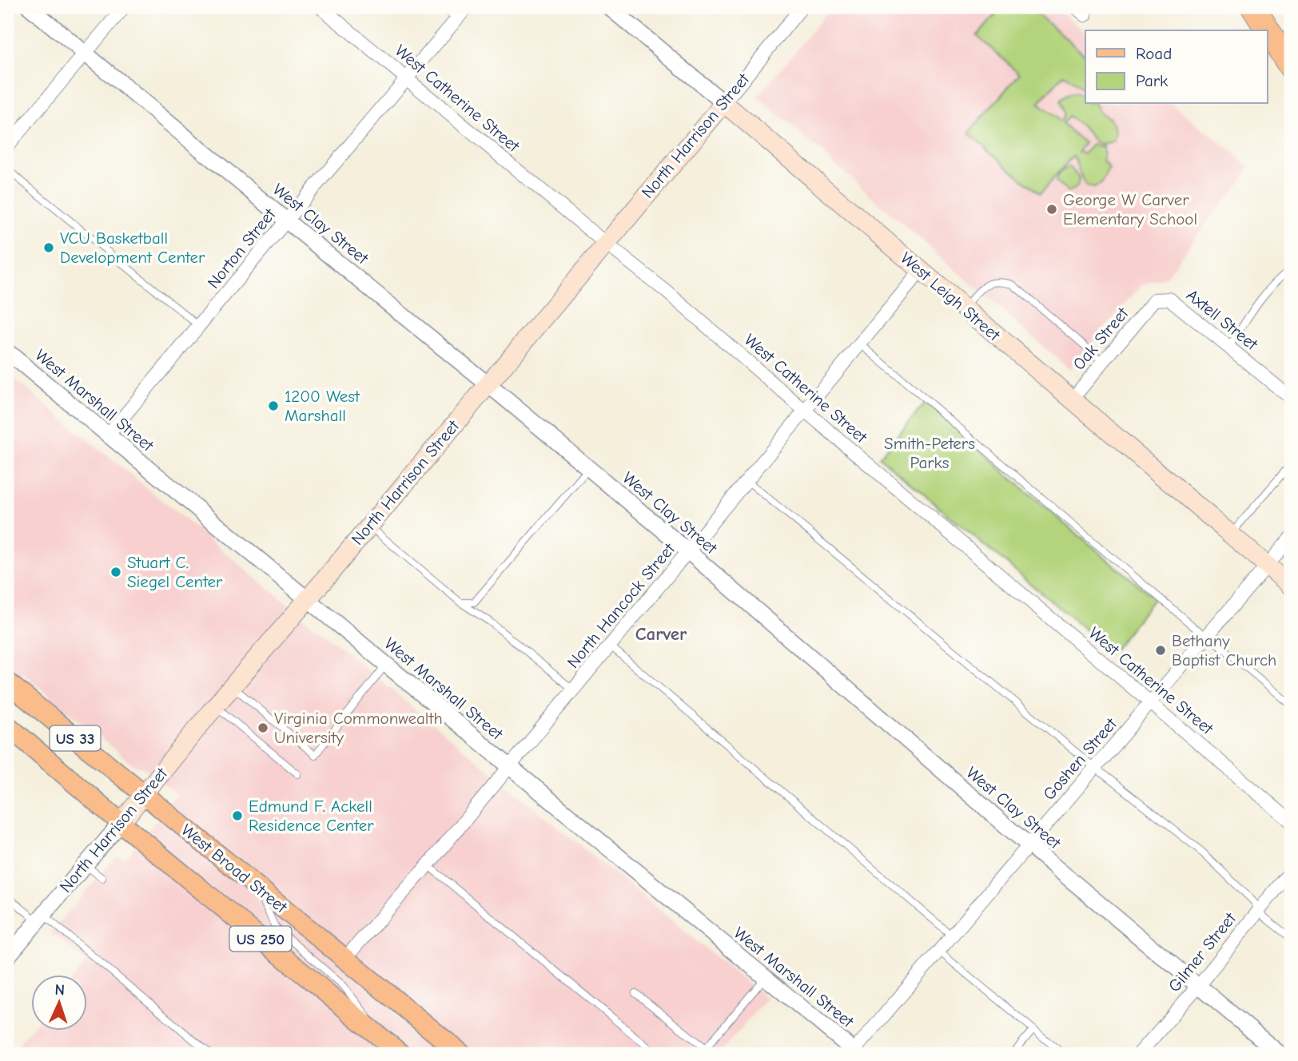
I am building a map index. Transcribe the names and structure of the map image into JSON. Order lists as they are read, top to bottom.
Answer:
{
  "streets": {
    "main road": [
      "North Harrison Street",
      "West Leigh Street",
      "US 33",
      "West Broad Street",
      "US 250"
    ],
    "street": [
      "West Catherine Street",
      "West Clay Street",
      "Norton Street",
      "Axtell Street",
      "Oak Street",
      "West Marshall Street",
      "North Hancock Street",
      "Goshen Street",
      "Gilmer Street"
    ]
  },
  "crossings": [
    ["West Catherine Street", "North Harrison Street"],
    ["West Catherine Street", "Norton Street"],
    ["West Catherine Street", "North Hancock Street"],
    ["West Catherine Street", "Goshen Street"],
    ["North Harrison Street", "West Clay Street"],
    ["North Harrison Street", "West Leigh Street"],
    ["North Harrison Street", "West Marshall Street"],
    ["North Harrison Street", "US 33"],
    ["North Harrison Street", "West Broad Street"],
    ["North Harrison Street", "US 250"],
    ["West Clay Street", "Norton Street"],
    ["West Clay Street", "North Hancock Street"],
    ["West Clay Street", "Goshen Street"],
    ["West Clay Street", "Gilmer Street"],
    ["Norton Street", "West Marshall Street"],
    ["West Leigh Street", "Oak Street"],
    ["West Leigh Street", "North Hancock Street"],
    ["West Leigh Street", "Goshen Street"],
    ["Axtell Street", "Oak Street"],
    ["West Marshall Street", "North Hancock Street"],
    ["West Marshall Street", "Goshen Street"],
    ["North Hancock Street", "West Broad Street"],
    ["US 33", "US 250"]
  ],
  "districts": ["Carver"],
  "parks": ["Smith-Peters Parks"],
  "places": [
    "George W Carver Elementary School",
    "VCU Basketball Development Center",
    "1200 West Marshall",
    "Stuart C. Siegel Center",
    "Bethany Baptist Church",
    "Virginia Commonwealth University",
    "Edmund F. Ackell Residence Center"
  ],
  "legend": ["Road", "Park"],
  "north": "top"
}
